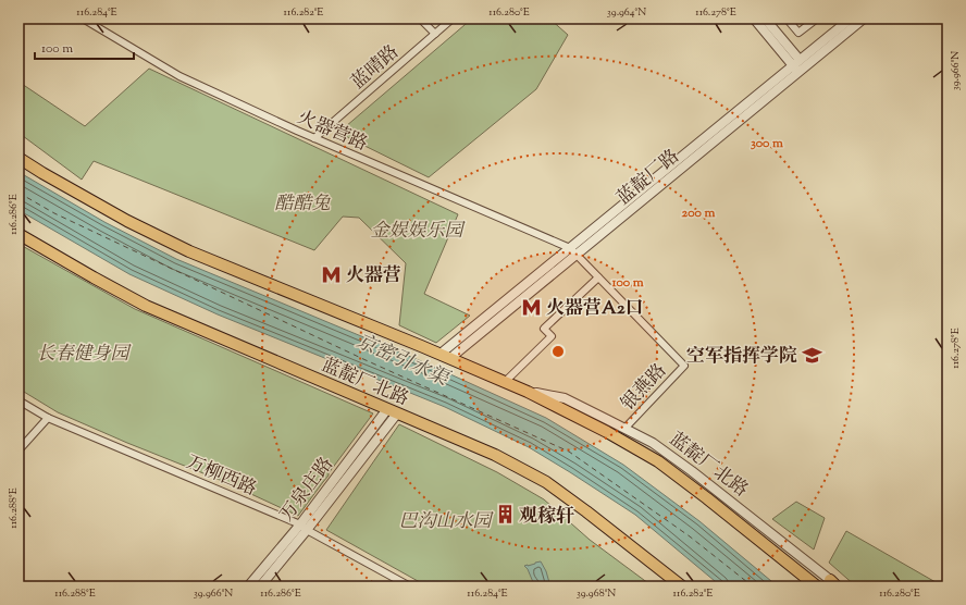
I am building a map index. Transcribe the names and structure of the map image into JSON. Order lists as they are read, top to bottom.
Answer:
{
  "streets": {
    "highway": ["蓝靛厂北路"],
    "street": [
      "蓝晴路",
      "火器营路",
      "蓝靛厂路",
      "银燕路",
      "万柳西路",
      "万泉庄路"
    ]
  },
  "crossings": [
    ["蓝晴路", "火器营路"],
    ["火器营路", "蓝靛厂路"],
    ["火器营路", "银燕路"],
    ["蓝靛厂路", "蓝靛厂北路"],
    ["蓝靛厂北路", "银燕路"],
    ["蓝靛厂北路", "万泉庄路"],
    ["万柳西路", "万泉庄路"]
  ],
  "water": ["京密引水渠"],
  "parks": [
    "酷酷兔",
    "金娱娱乐园",
    "长春健身园",
    "巴沟山水园"
  ],
  "places": {
    "metro station": ["火器营", "火器营A2口"],
    "school or university": ["空军指挥学院"],
    "building": ["观稼轩"]
  },
  "scale_bar": "100 m",
  "coordinates": [
    "116.284°E",
    "116.282°E",
    "116.280°E",
    "39.964°N",
    "116.278°E",
    "39.966°N",
    "116.286°E",
    "116.288°E",
    "39.968°N"
  ],
  "rings": ["300 m", "200 m", "100 m"]
}
